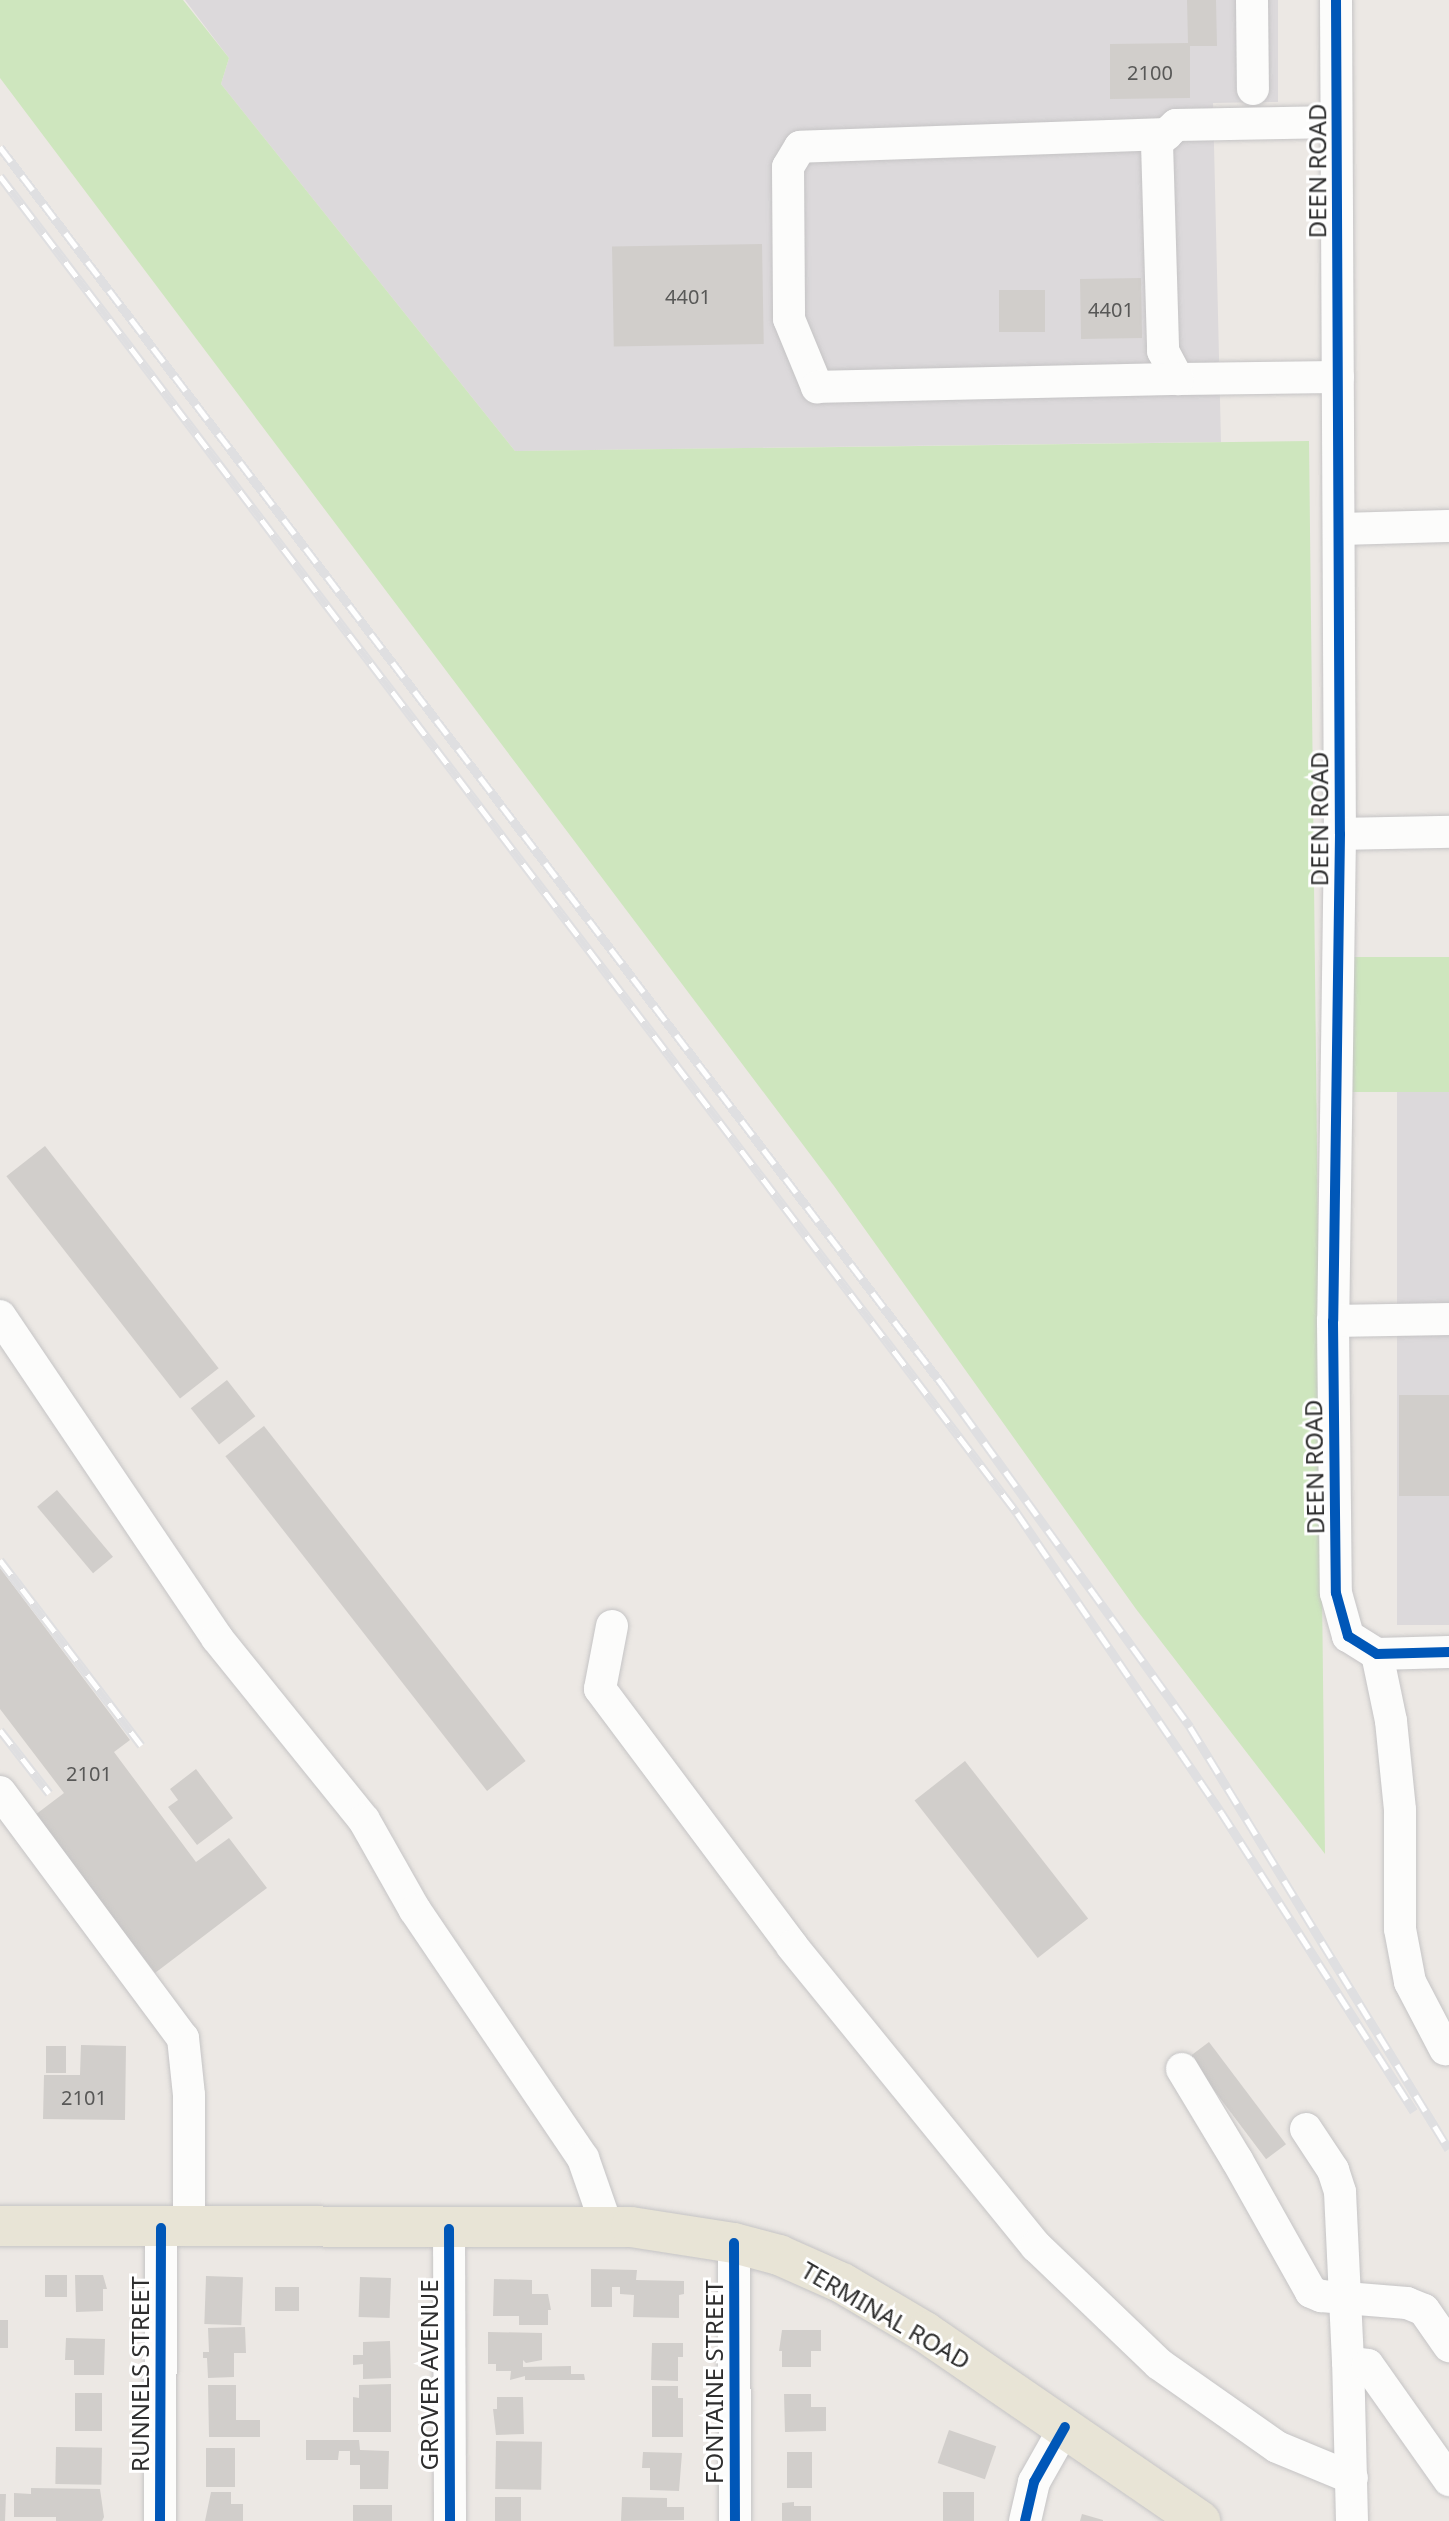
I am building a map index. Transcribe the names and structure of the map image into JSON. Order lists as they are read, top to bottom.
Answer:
{
  "streets": {
    "main road": ["TERMINAL ROAD"],
    "street": [
      "DEEN ROAD",
      "RUNNELS STREET",
      "GROVER AVENUE",
      "FONTAINE STREET"
    ]
  },
  "crossings": [
    ["TERMINAL ROAD", "RUNNELS STREET"],
    ["TERMINAL ROAD", "GROVER AVENUE"],
    ["TERMINAL ROAD", "FONTAINE STREET"]
  ],
  "house_numbers": [
    "2100",
    "4401",
    "4401",
    "2101",
    "2101"
  ]
}
